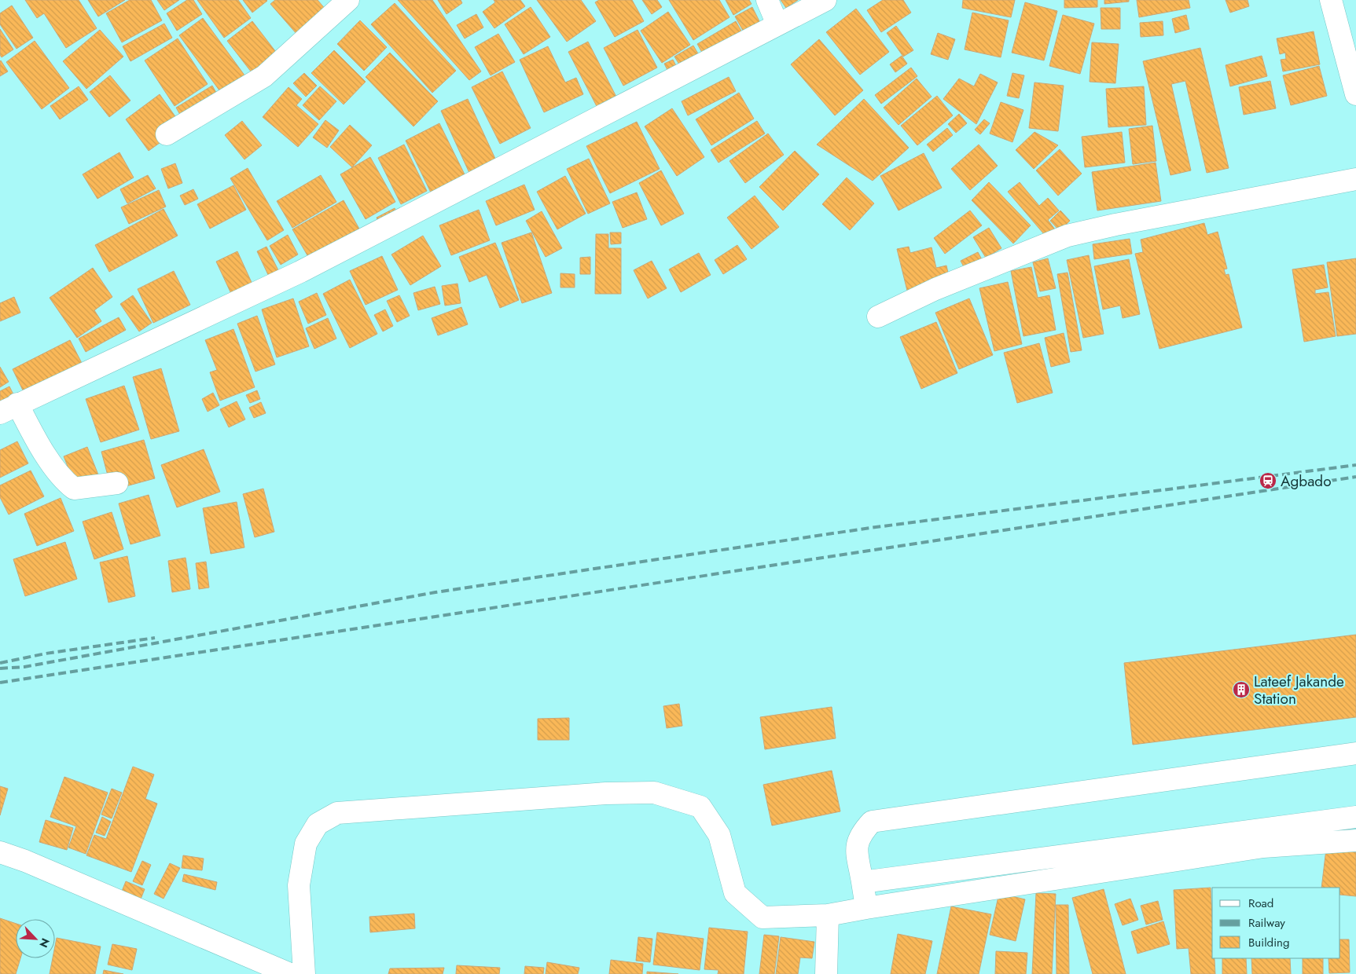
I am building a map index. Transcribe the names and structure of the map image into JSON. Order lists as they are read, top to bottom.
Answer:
{
  "places": {
    "station": ["Agbado"],
    "building": ["Lateef Jakande Station"]
  },
  "legend": ["Road", "Railway", "Building"],
  "north": "bottom right"
}
